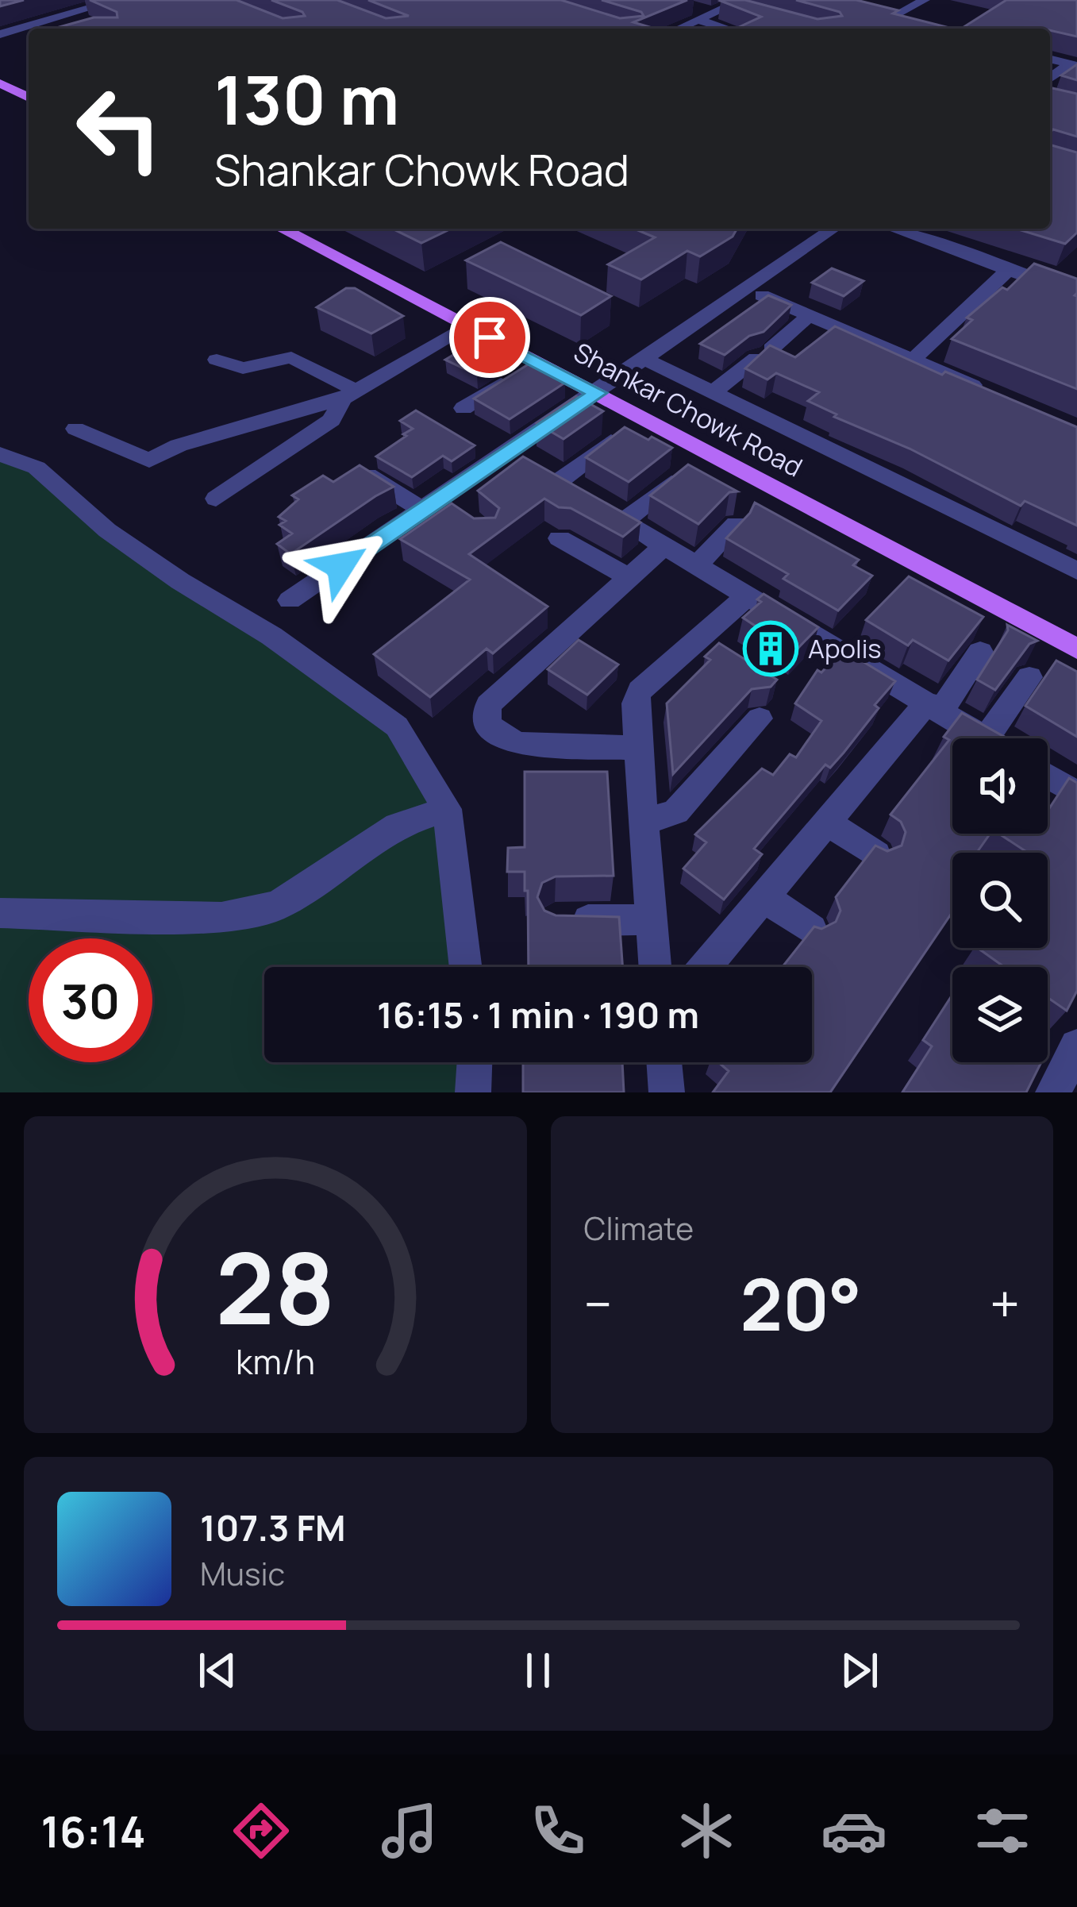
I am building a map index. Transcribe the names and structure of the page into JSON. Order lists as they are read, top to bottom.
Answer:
{
  "streets": {
    "main road": ["Shankar Chowk Road"]
  },
  "places": {
    "building": ["Apolis"]
  },
  "page": {
    "turn": ["130 m", "Shankar Chowk Road"],
    "limit": "30",
    "trip": "16:15 · 1 min · 190 m",
    "tile": "Climate",
    "heat": ["−", "20°", "+"],
    "song": ["107.3 FM", "Music"],
    "tabs": "16:14",
    "gauge": ["28", "km/h"]
  }
}
